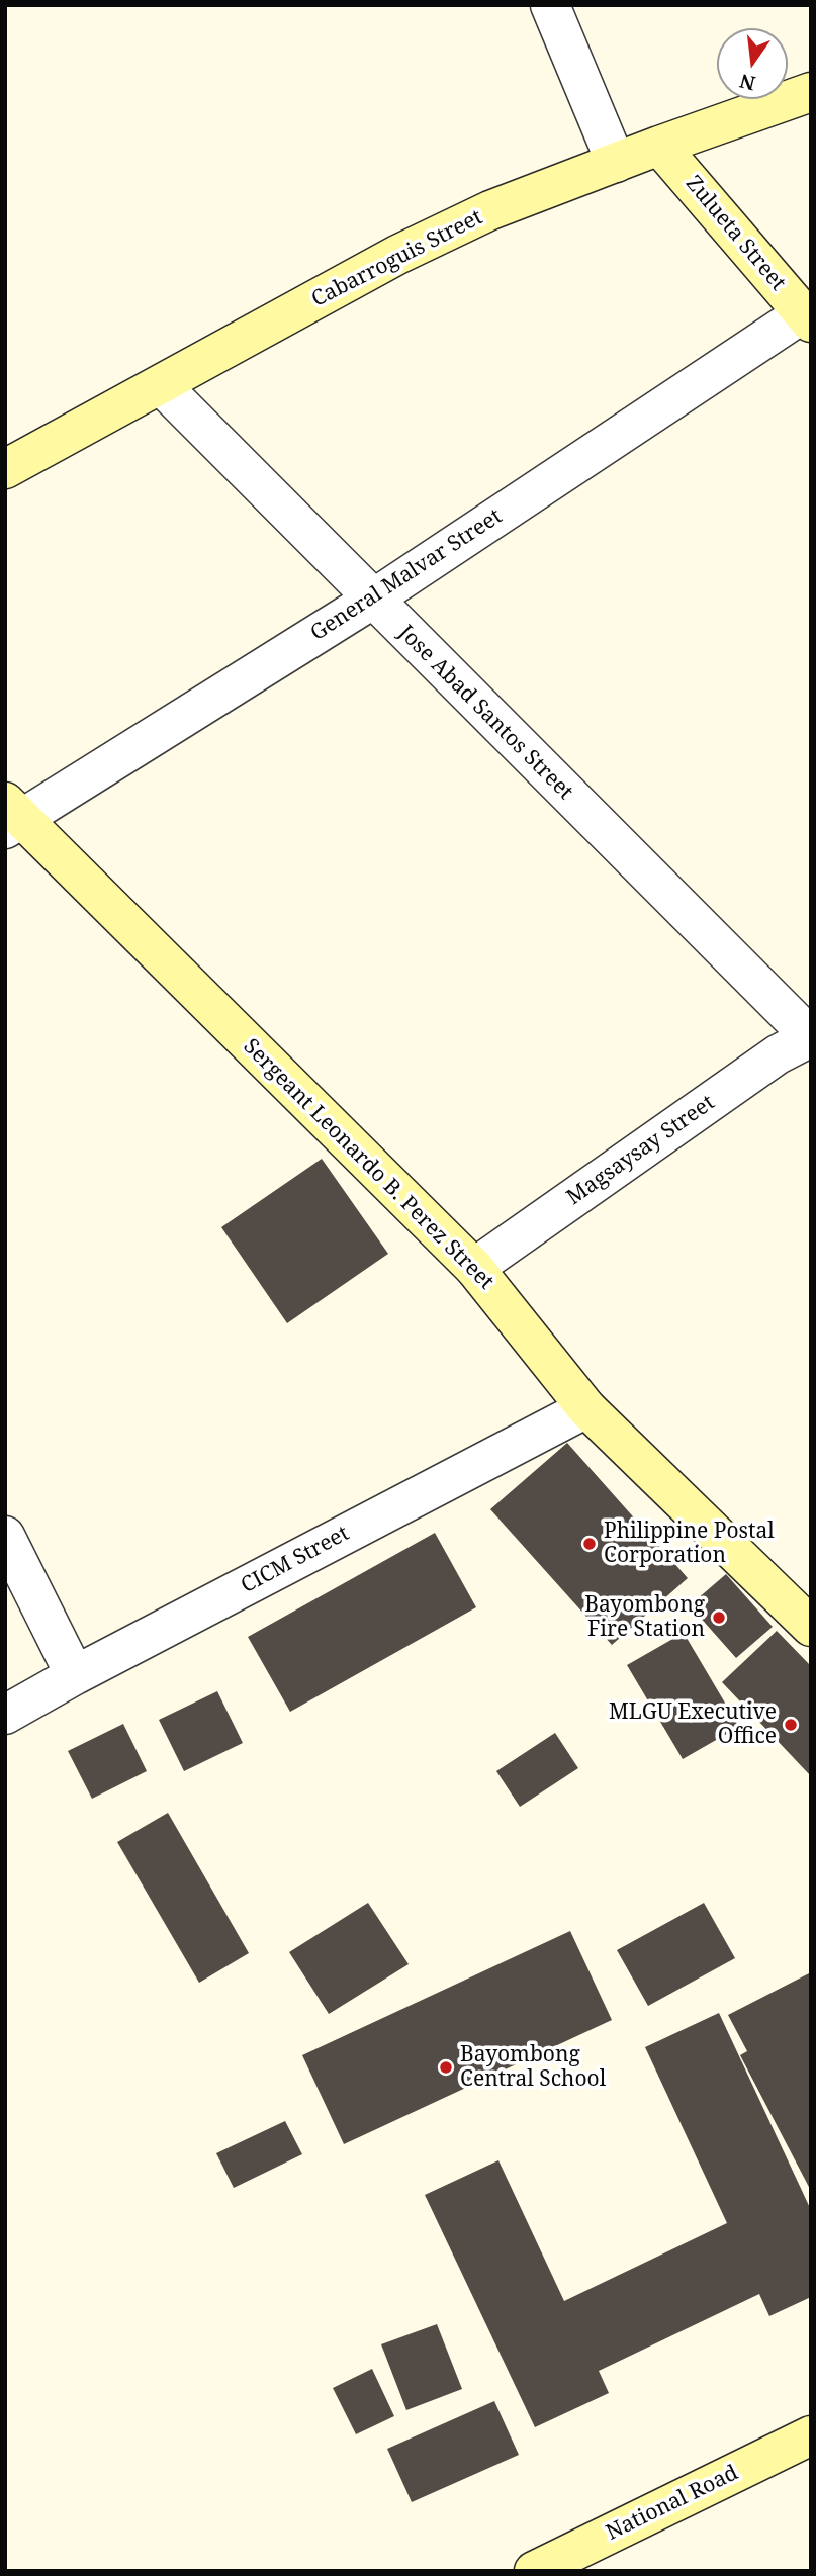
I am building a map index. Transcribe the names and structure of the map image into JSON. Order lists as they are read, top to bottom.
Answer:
{
  "streets": {
    "street": [
      "Zulueta Street",
      "Cabarroguis Street",
      "General Malvar Street",
      "Jose Abad Santos Street",
      "Magsaysay Street",
      "Sergeant Leonardo B. Perez Street",
      "CICM Street",
      "National Road"
    ]
  },
  "crossings": [
    ["Zulueta Street", "Cabarroguis Street"],
    ["Zulueta Street", "General Malvar Street"],
    ["Cabarroguis Street", "Jose Abad Santos Street"],
    ["General Malvar Street", "Jose Abad Santos Street"],
    ["General Malvar Street", "Sergeant Leonardo B. Perez Street"],
    ["Jose Abad Santos Street", "Magsaysay Street"],
    ["Magsaysay Street", "Sergeant Leonardo B. Perez Street"],
    ["Sergeant Leonardo B. Perez Street", "CICM Street"]
  ],
  "places": [
    "Philippine Postal Corporation",
    "Bayombong Fire Station",
    "MLGU Executive Office",
    "Bayombong Central School"
  ],
  "north": "bottom"
}
